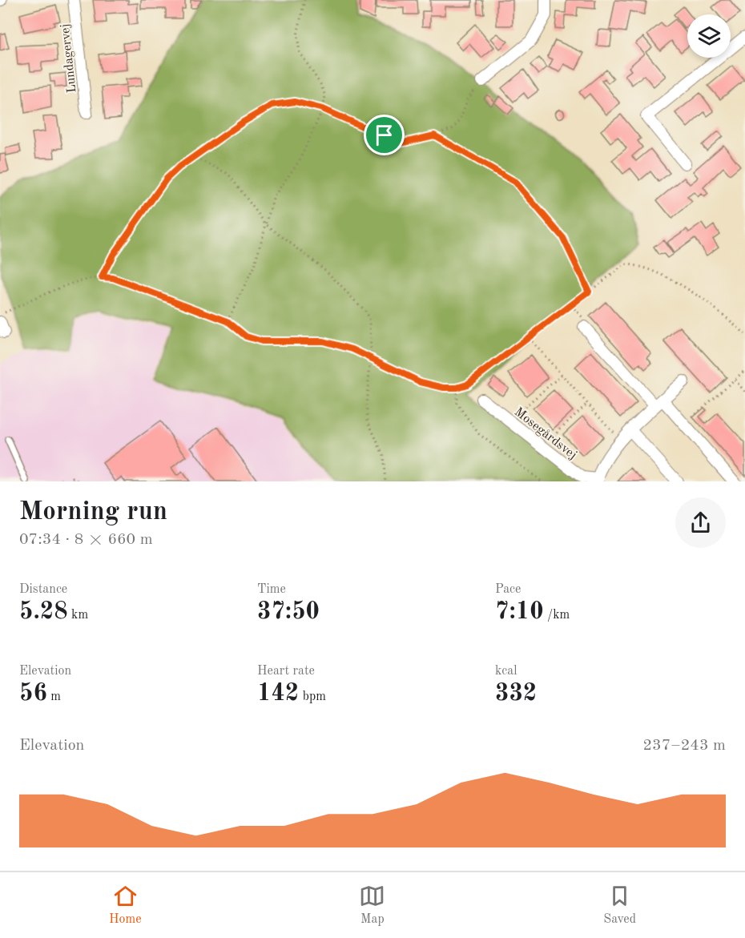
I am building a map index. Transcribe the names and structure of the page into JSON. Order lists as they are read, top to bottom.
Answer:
{
  "streets": {
    "street": ["Lundagervej", "Mosegårdsvej"]
  },
  "page": {
    "heading": ["Morning run", "07:34 · 8 × 660 m"],
    "stats": [
      ["Distance", "5.28 km"],
      ["Time", "37:50"],
      ["Pace", "7:10 /km"],
      ["Elevation", "56 m"],
      ["Heart rate", "142 bpm"],
      ["kcal", "332"]
    ],
    "chart": ["Elevation", "237–243 m"],
    "tabs": ["Home", "Map", "Saved"]
  }
}
